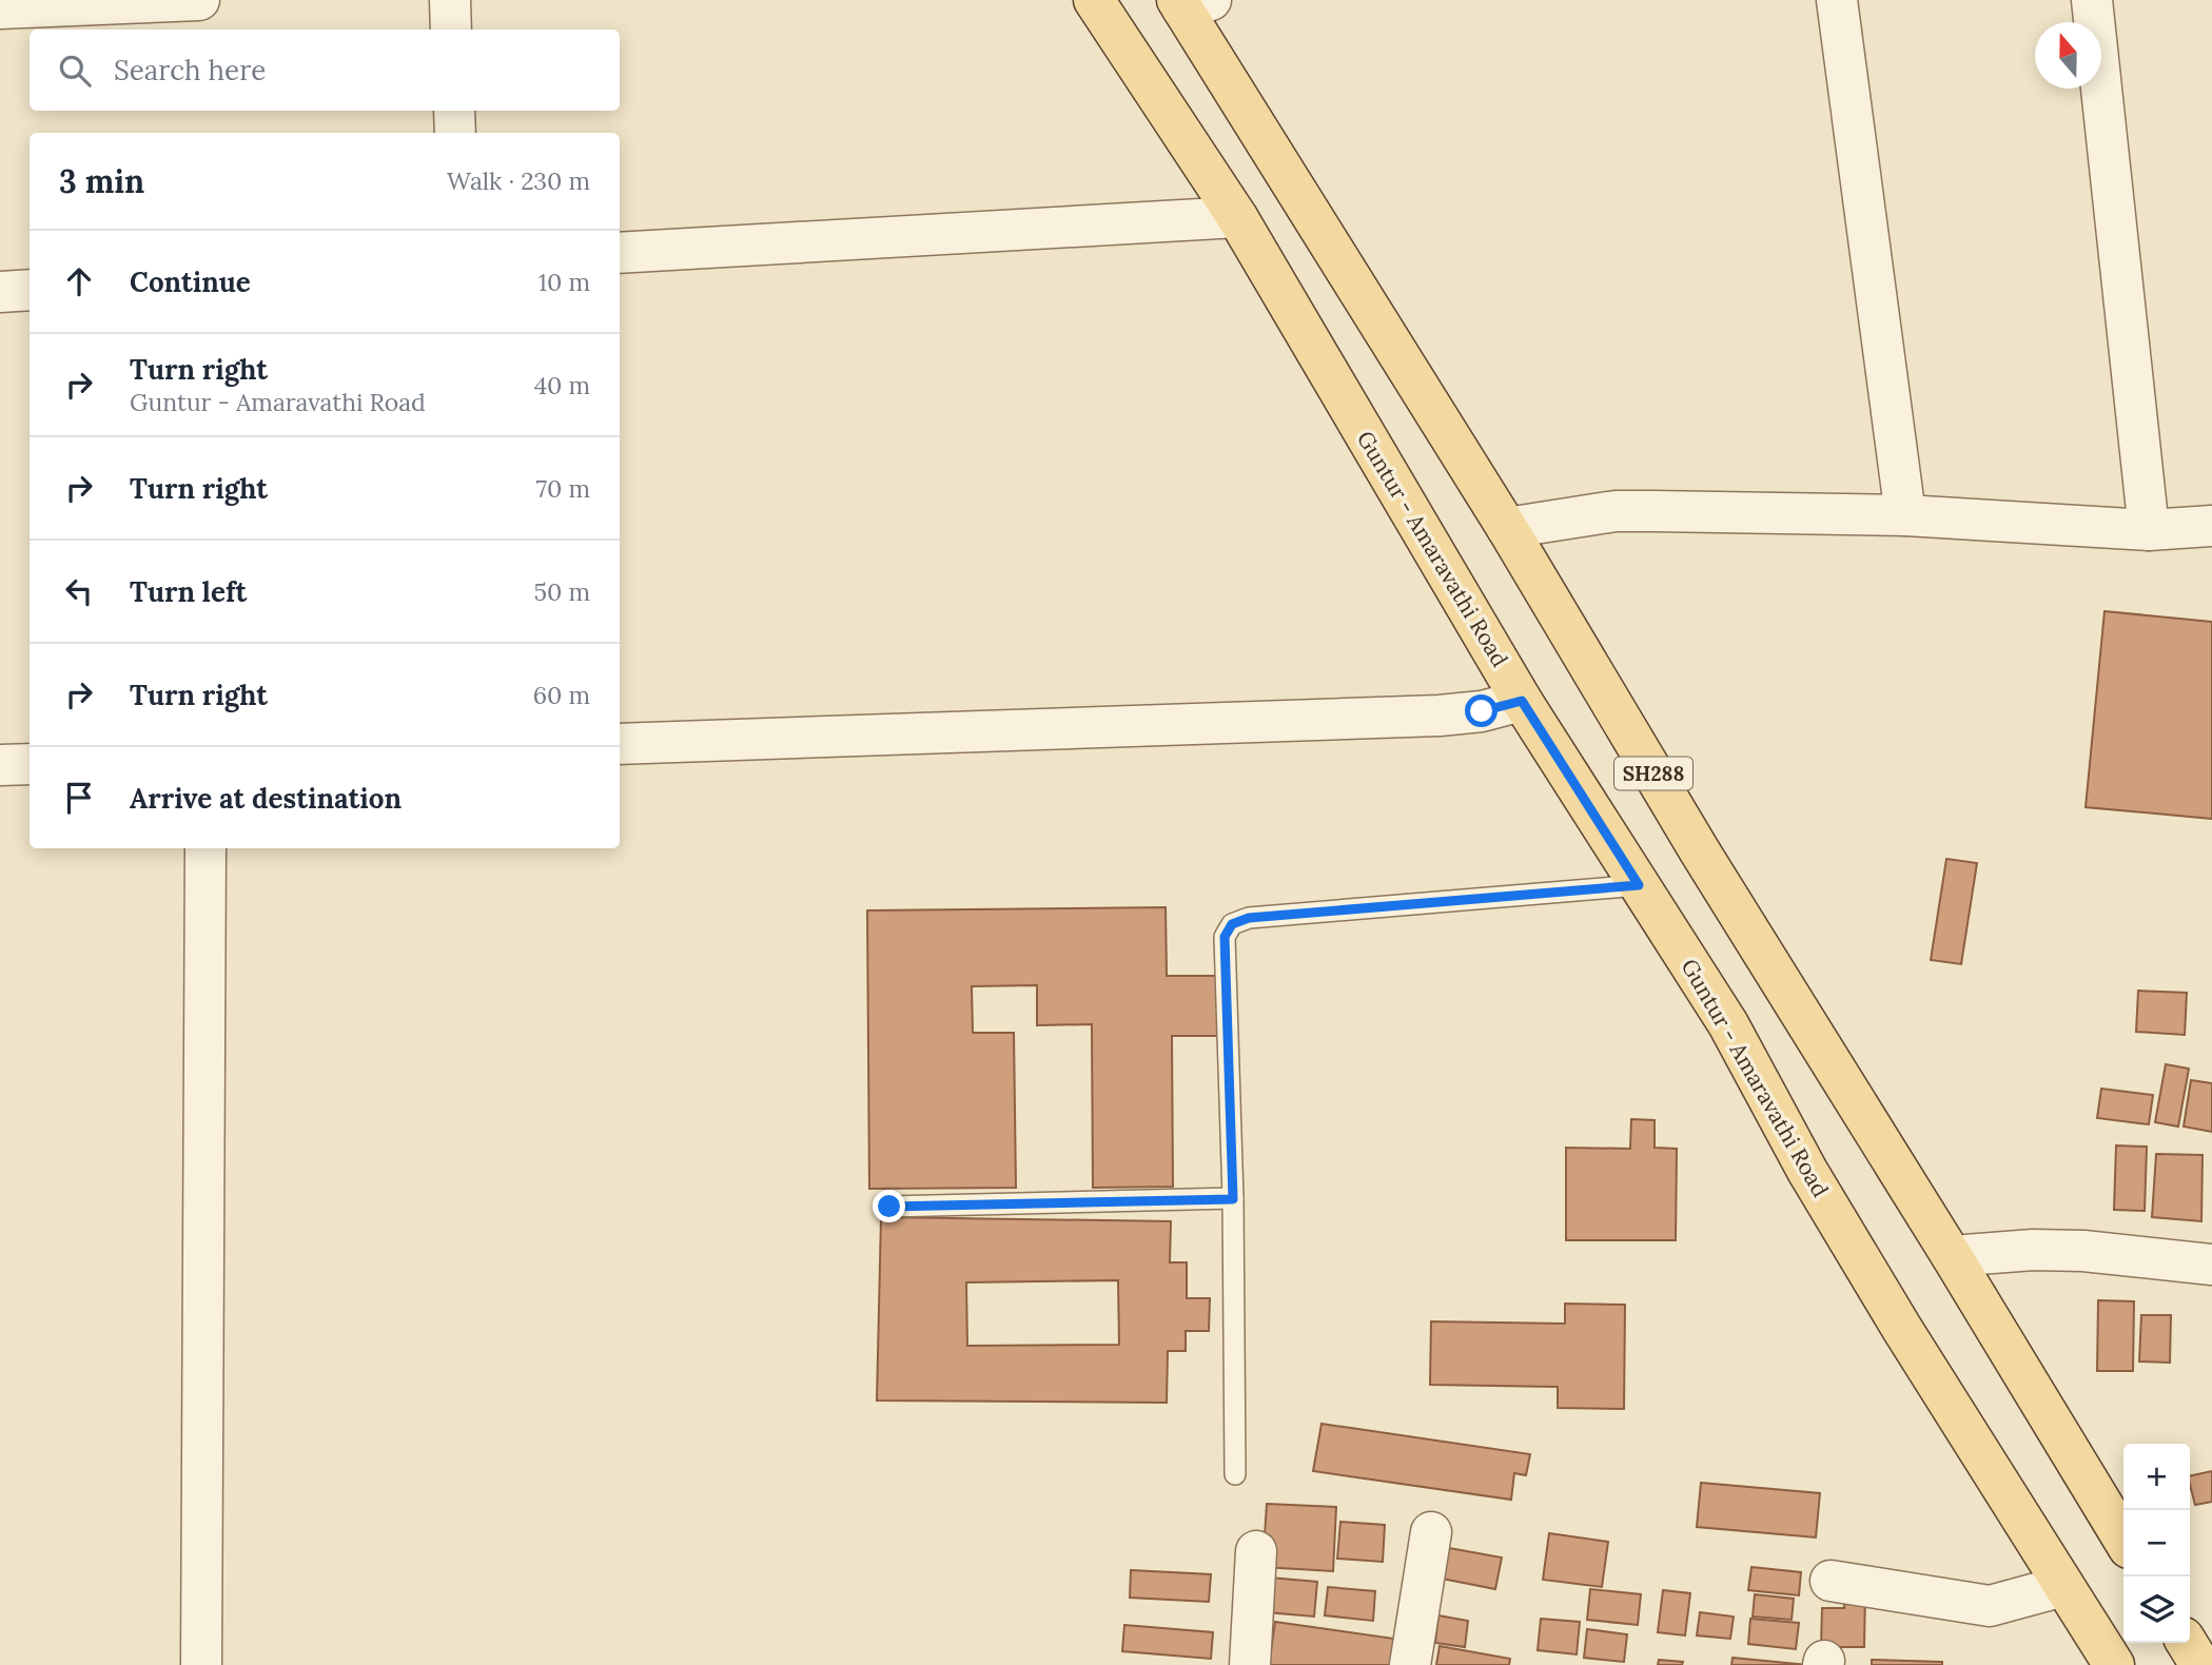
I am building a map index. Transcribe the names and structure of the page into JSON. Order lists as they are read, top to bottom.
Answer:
{
  "streets": {
    "main road": ["Guntur - Amaravathi Road", "SH288"]
  },
  "north": "top",
  "page": {
    "search": "Search here",
    "heading": ["3 min", "Walk · 230 m"],
    "list": [
      ["Continue", "10 m"],
      ["Turn right", "Guntur - Amaravathi Road", "40 m"],
      ["Turn right", "70 m"],
      ["Turn left", "50 m"],
      ["Turn right", "60 m"],
      "Arrive at destination"
    ],
    "map_buttons": ["+", "−"]
  }
}
